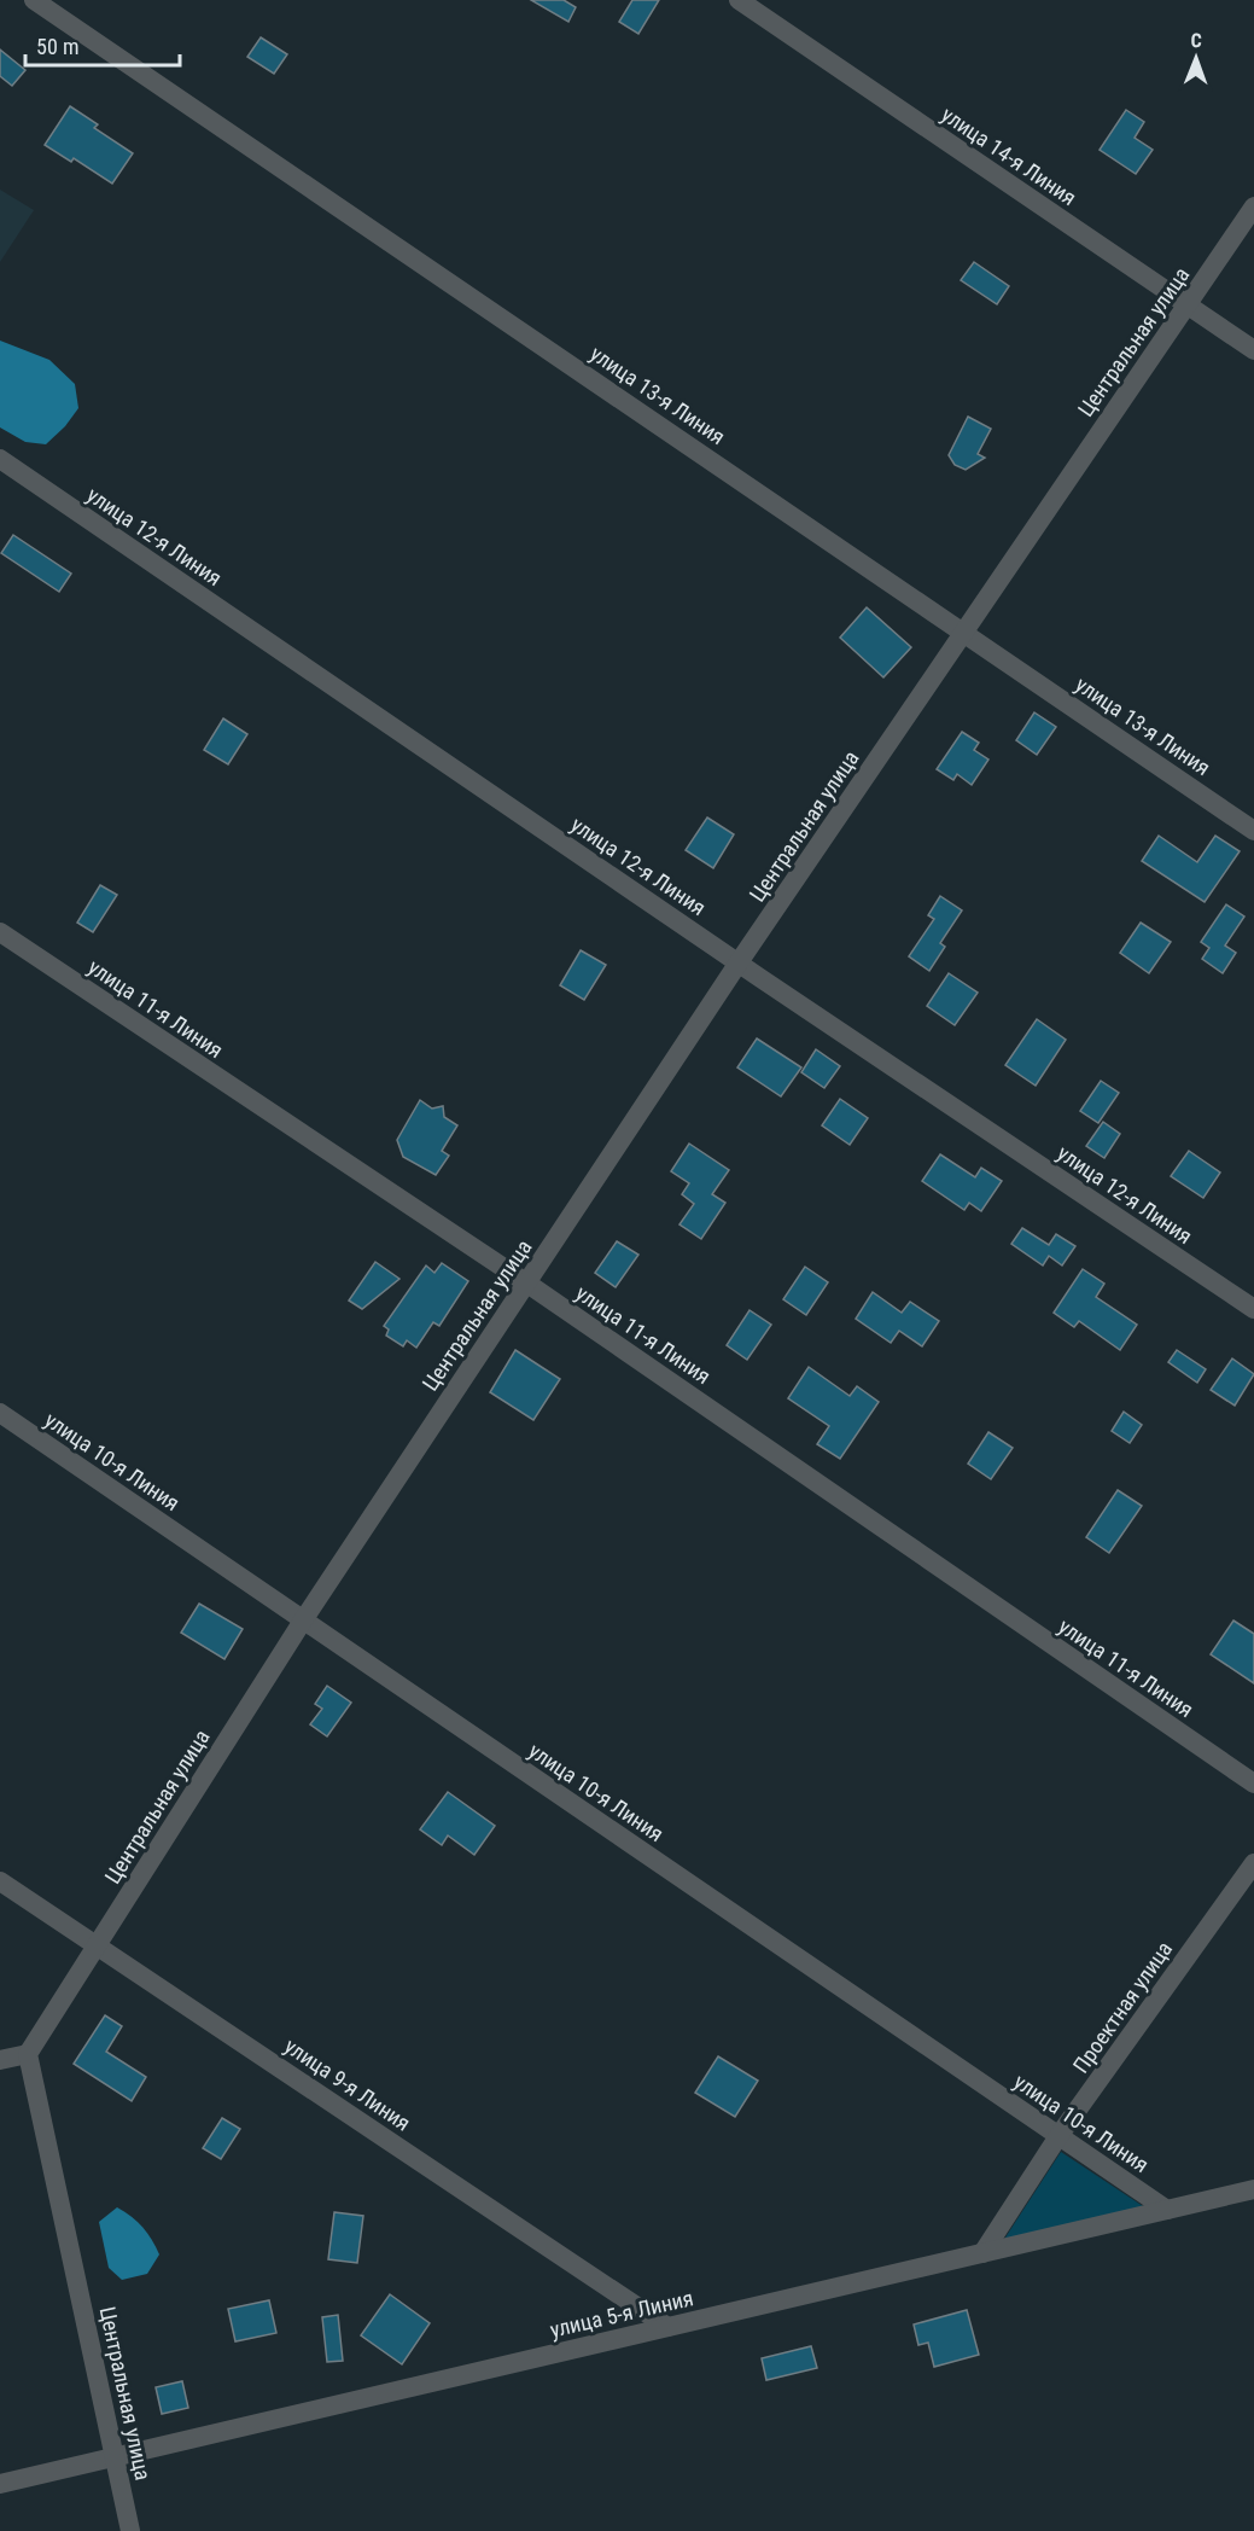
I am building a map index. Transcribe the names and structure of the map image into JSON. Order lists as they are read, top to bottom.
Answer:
{
  "streets": {
    "street": [
      "улица 14-я Линия",
      "Центральная улица",
      "улица 13-я Линия",
      "улица 12-я Линия",
      "улица 11-я Линия",
      "улица 10-я Линия",
      "Проектная улица",
      "улица 9-я Линия",
      "улица 5-я Линия"
    ]
  },
  "crossings": [
    ["улица 14-я Линия", "Центральная улица"],
    ["Центральная улица", "улица 13-я Линия"],
    ["Центральная улица", "улица 12-я Линия"],
    ["Центральная улица", "улица 11-я Линия"],
    ["Центральная улица", "улица 10-я Линия"],
    ["Центральная улица", "улица 9-я Линия"],
    ["Центральная улица", "улица 5-я Линия"],
    ["улица 10-я Линия", "Проектная улица"],
    ["улица 10-я Линия", "улица 5-я Линия"],
    ["Проектная улица", "улица 5-я Линия"],
    ["улица 9-я Линия", "улица 5-я Линия"]
  ],
  "scale_bar": "50 m",
  "north": "top"
}
